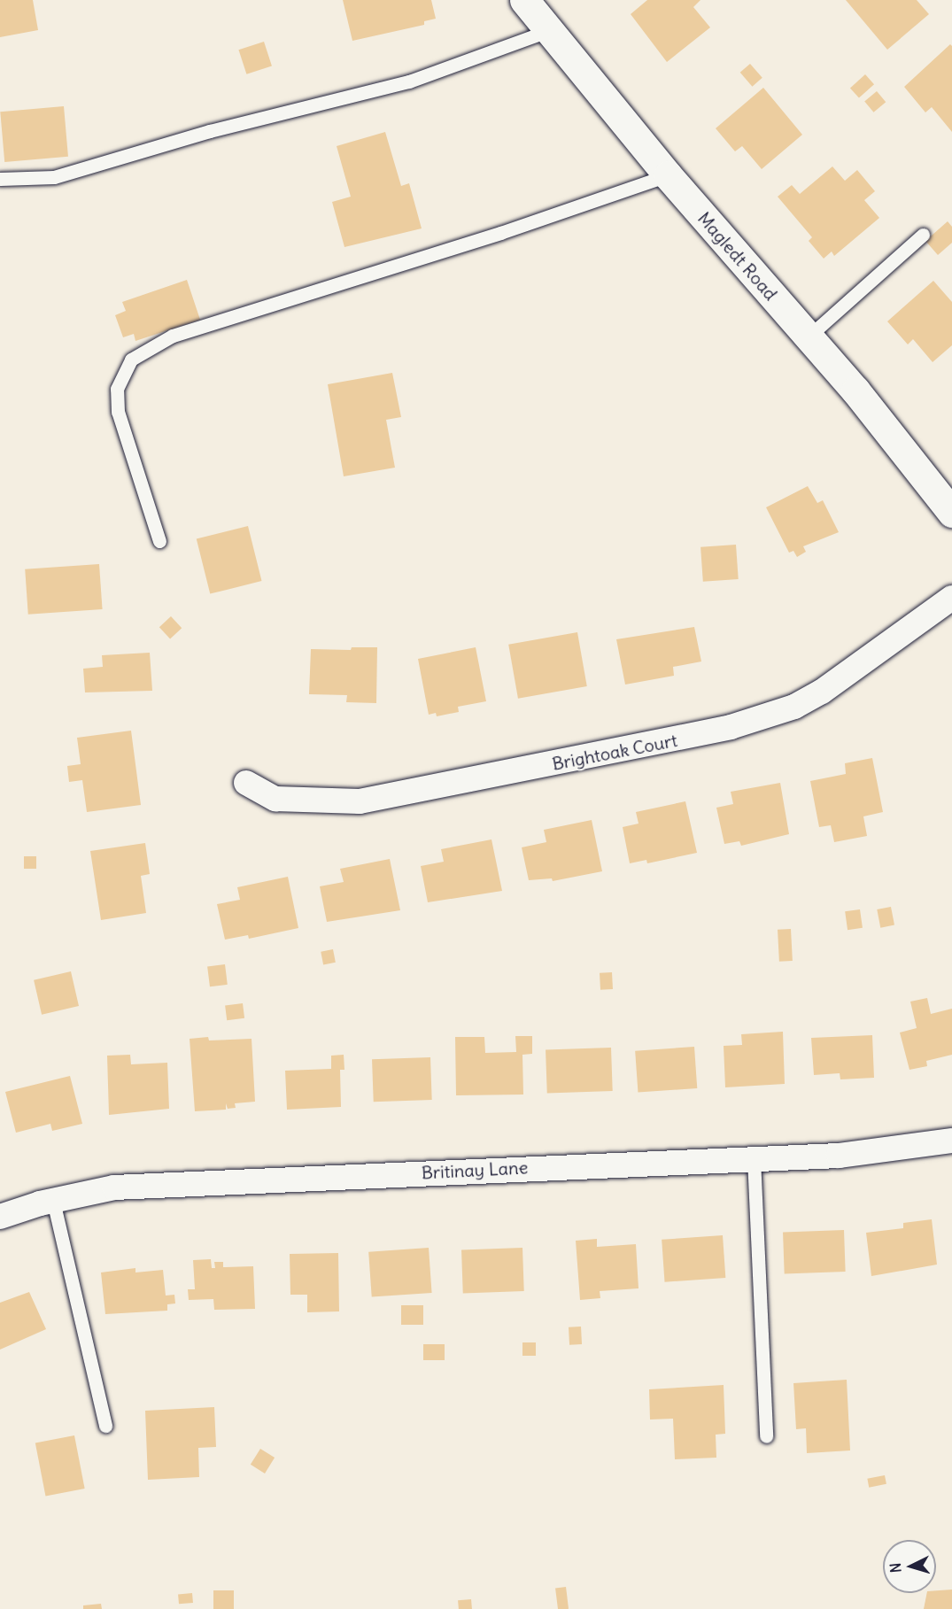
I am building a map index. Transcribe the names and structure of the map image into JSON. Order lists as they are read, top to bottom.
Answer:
{
  "streets": {
    "street": ["Magledt Road", "Brightoak Court", "Britinay Lane"]
  },
  "north": "left"
}
